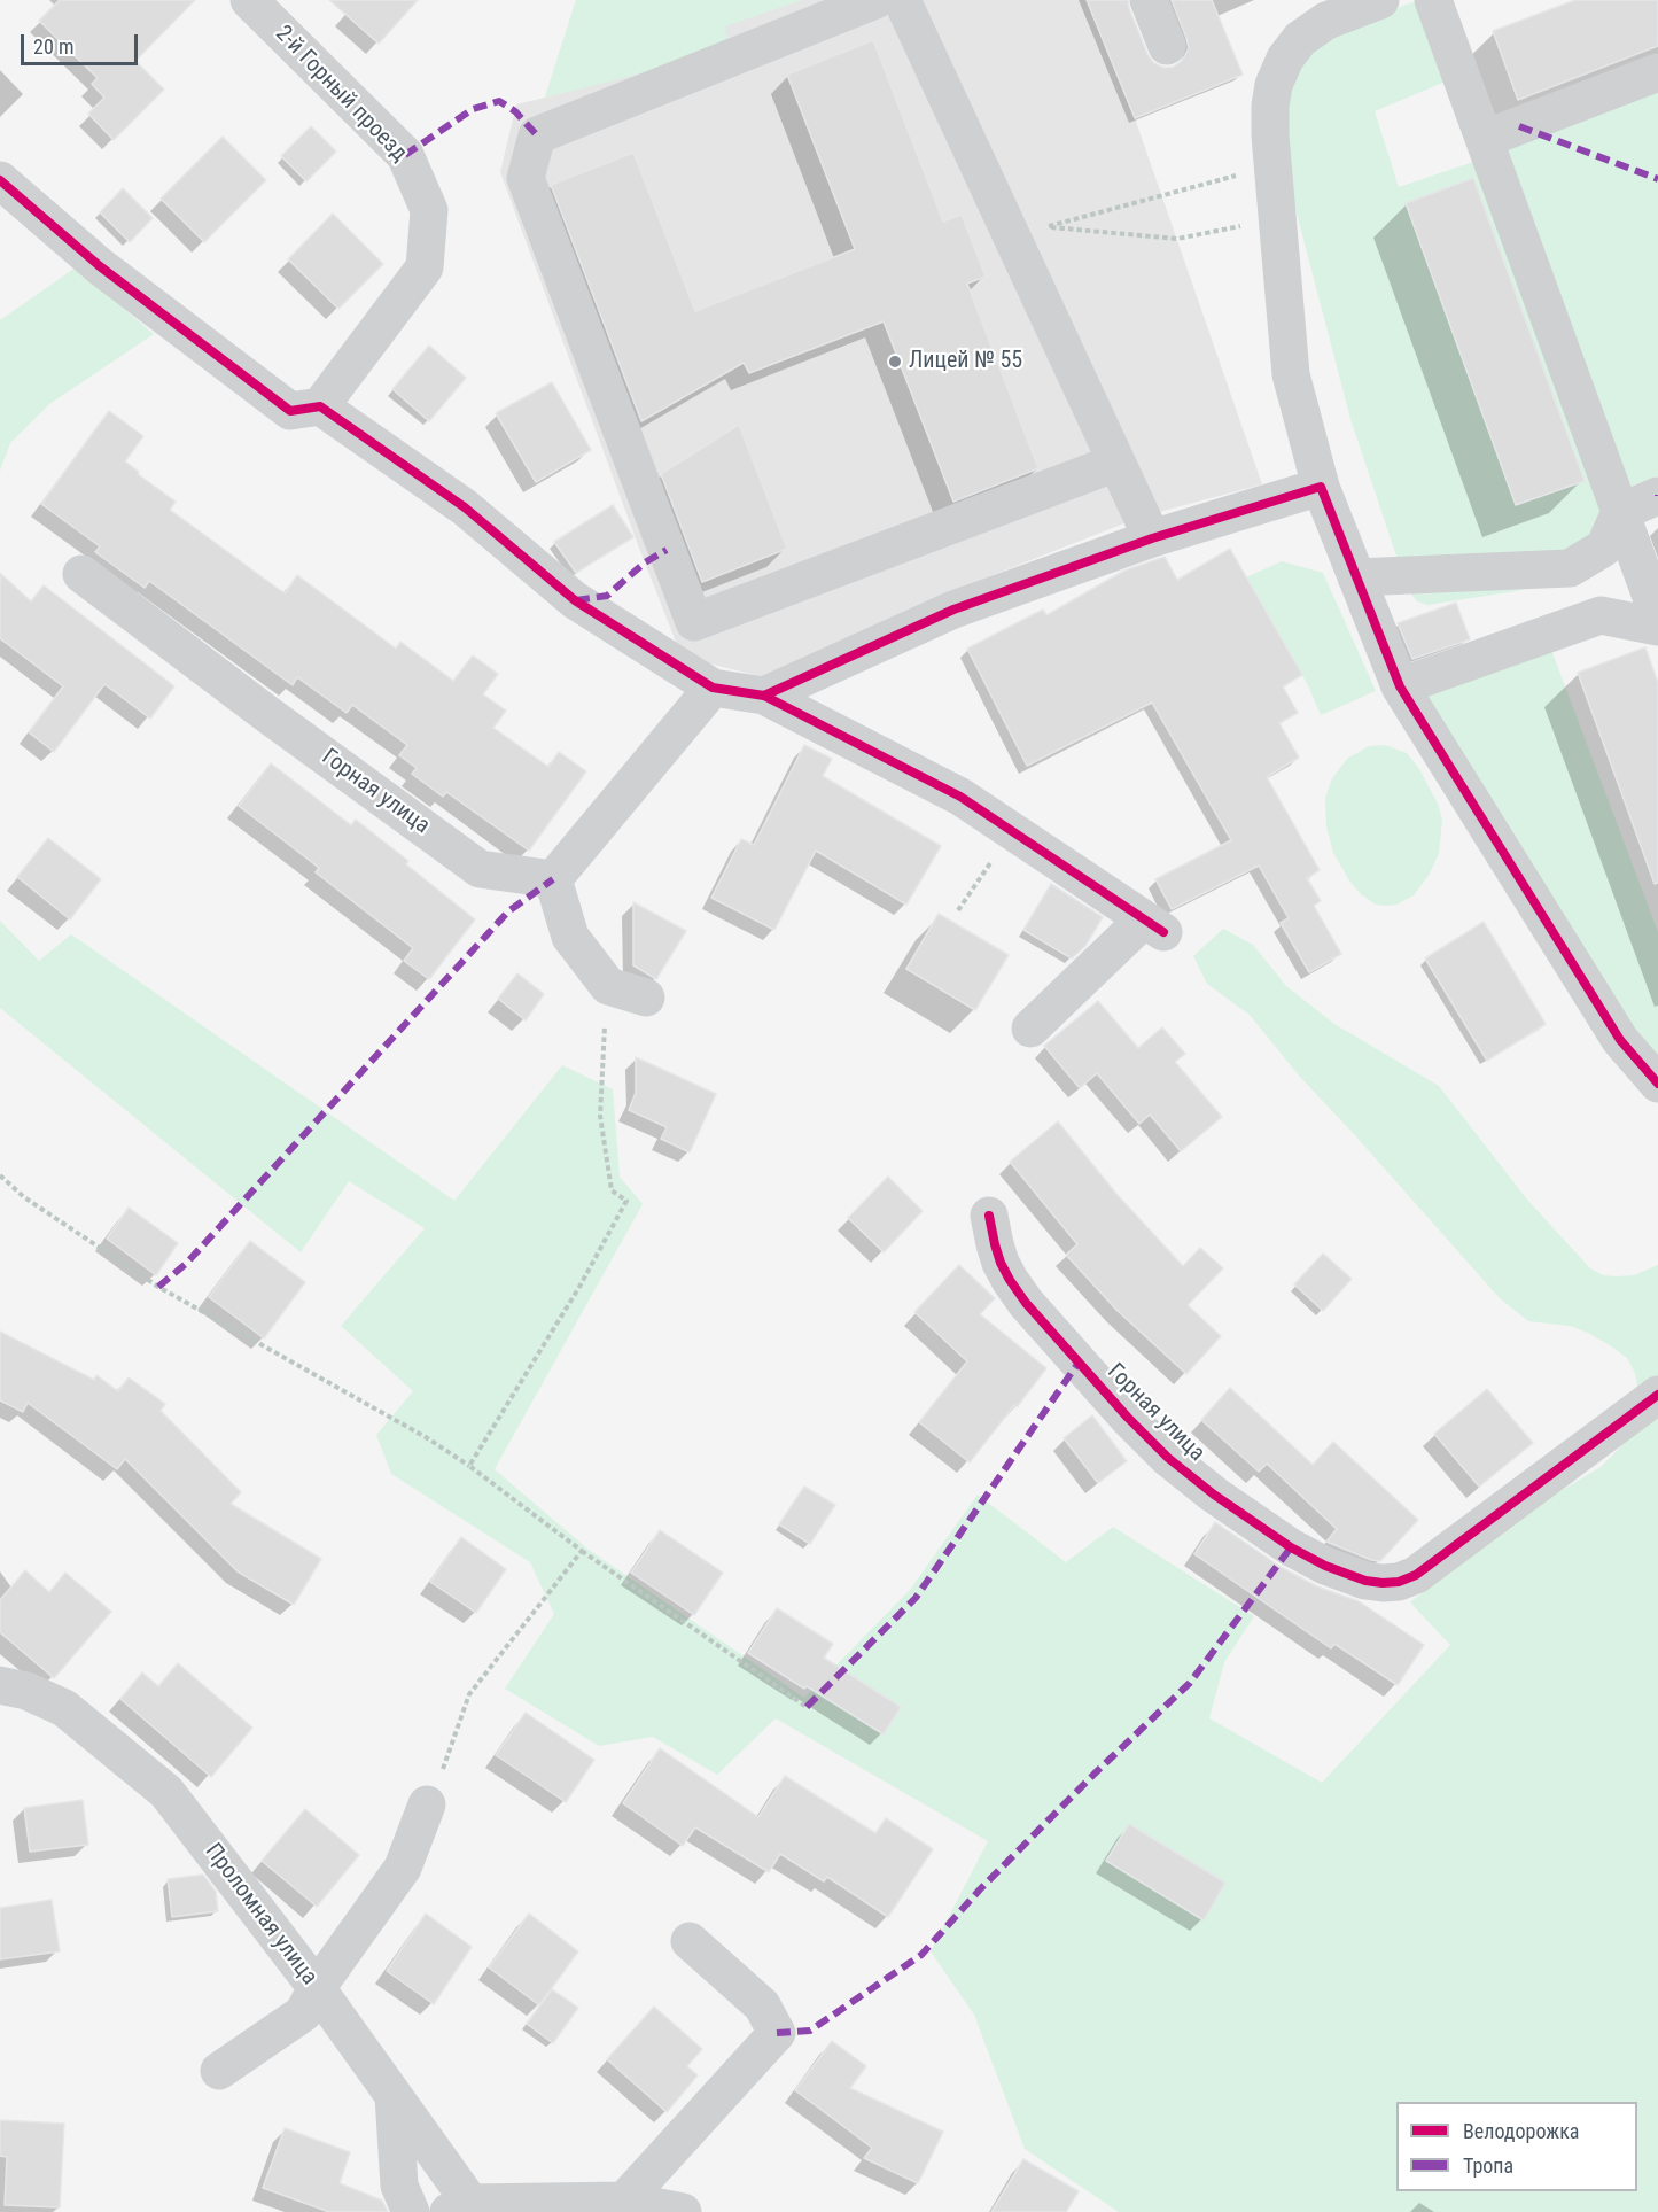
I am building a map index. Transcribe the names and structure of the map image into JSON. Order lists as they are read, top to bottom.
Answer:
{
  "streets": {
    "street": ["2-й Горный проезд", "Горная улица", "Проломная улица"]
  },
  "places": ["Лицей № 55"],
  "legend": ["Велодорожка", "Тропа"],
  "scale_bar": "20 m"
}
